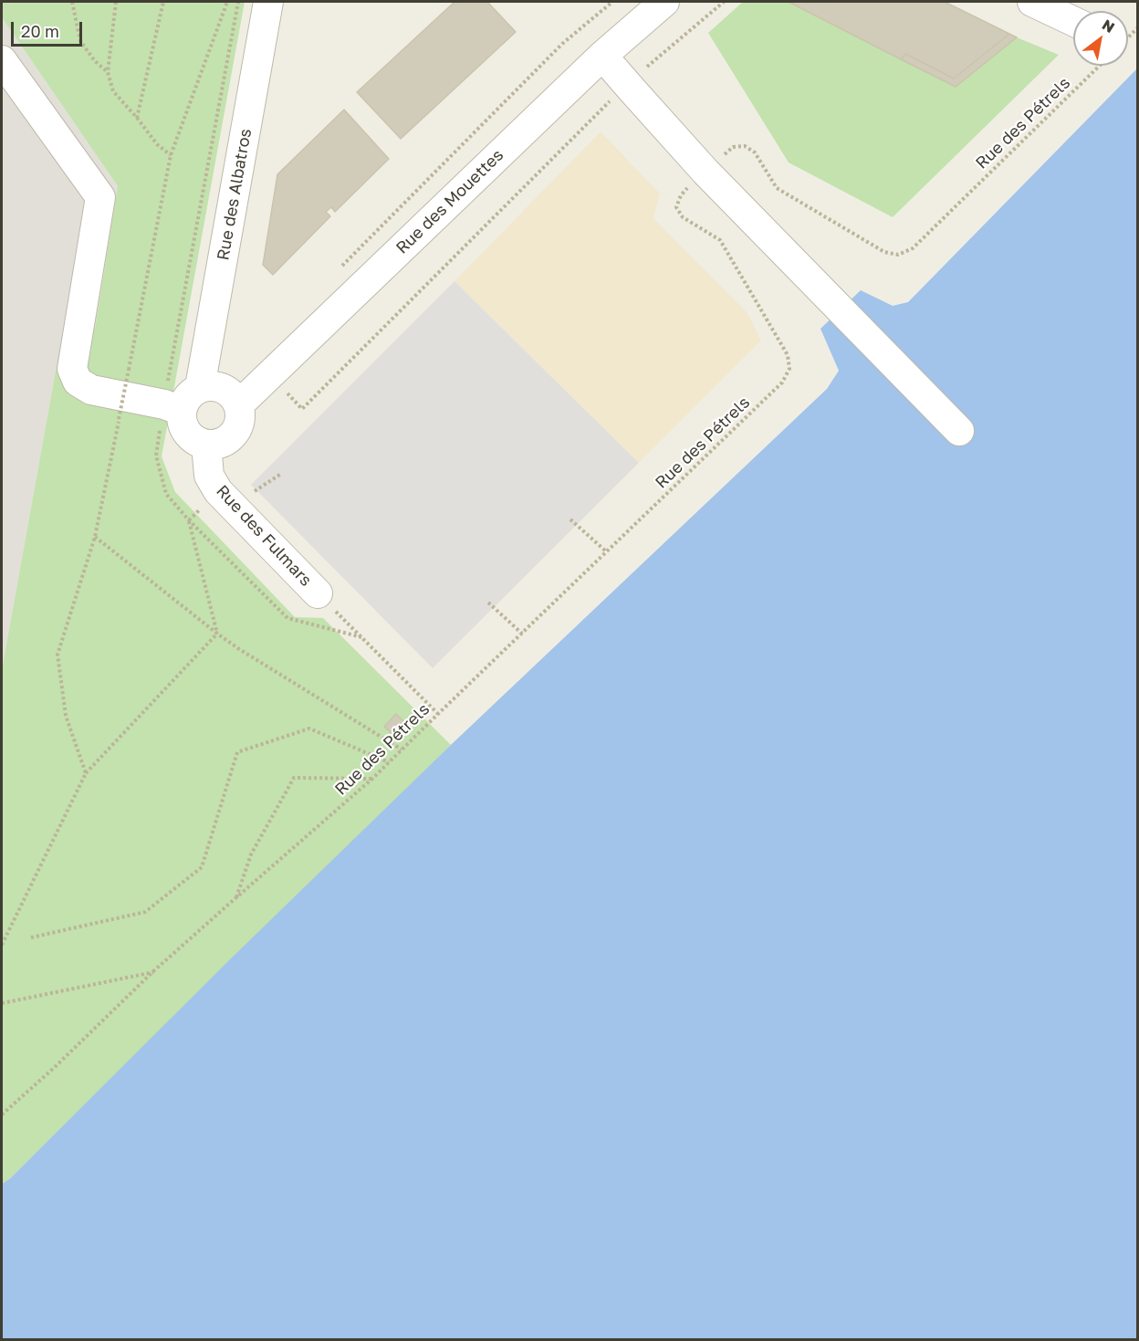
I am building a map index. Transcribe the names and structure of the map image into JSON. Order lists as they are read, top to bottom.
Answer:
{
  "streets": {
    "street": ["Rue des Albatros", "Rue des Mouettes", "Rue des Fulmars"],
    "path": ["Rue des Pétrels"]
  },
  "crossings": [
    ["Rue des Albatros", "Rue des Mouettes"],
    ["Rue des Albatros", "Rue des Fulmars"],
    ["Rue des Mouettes", "Rue des Fulmars"]
  ],
  "scale_bar": "20 m",
  "north": "top right"
}
